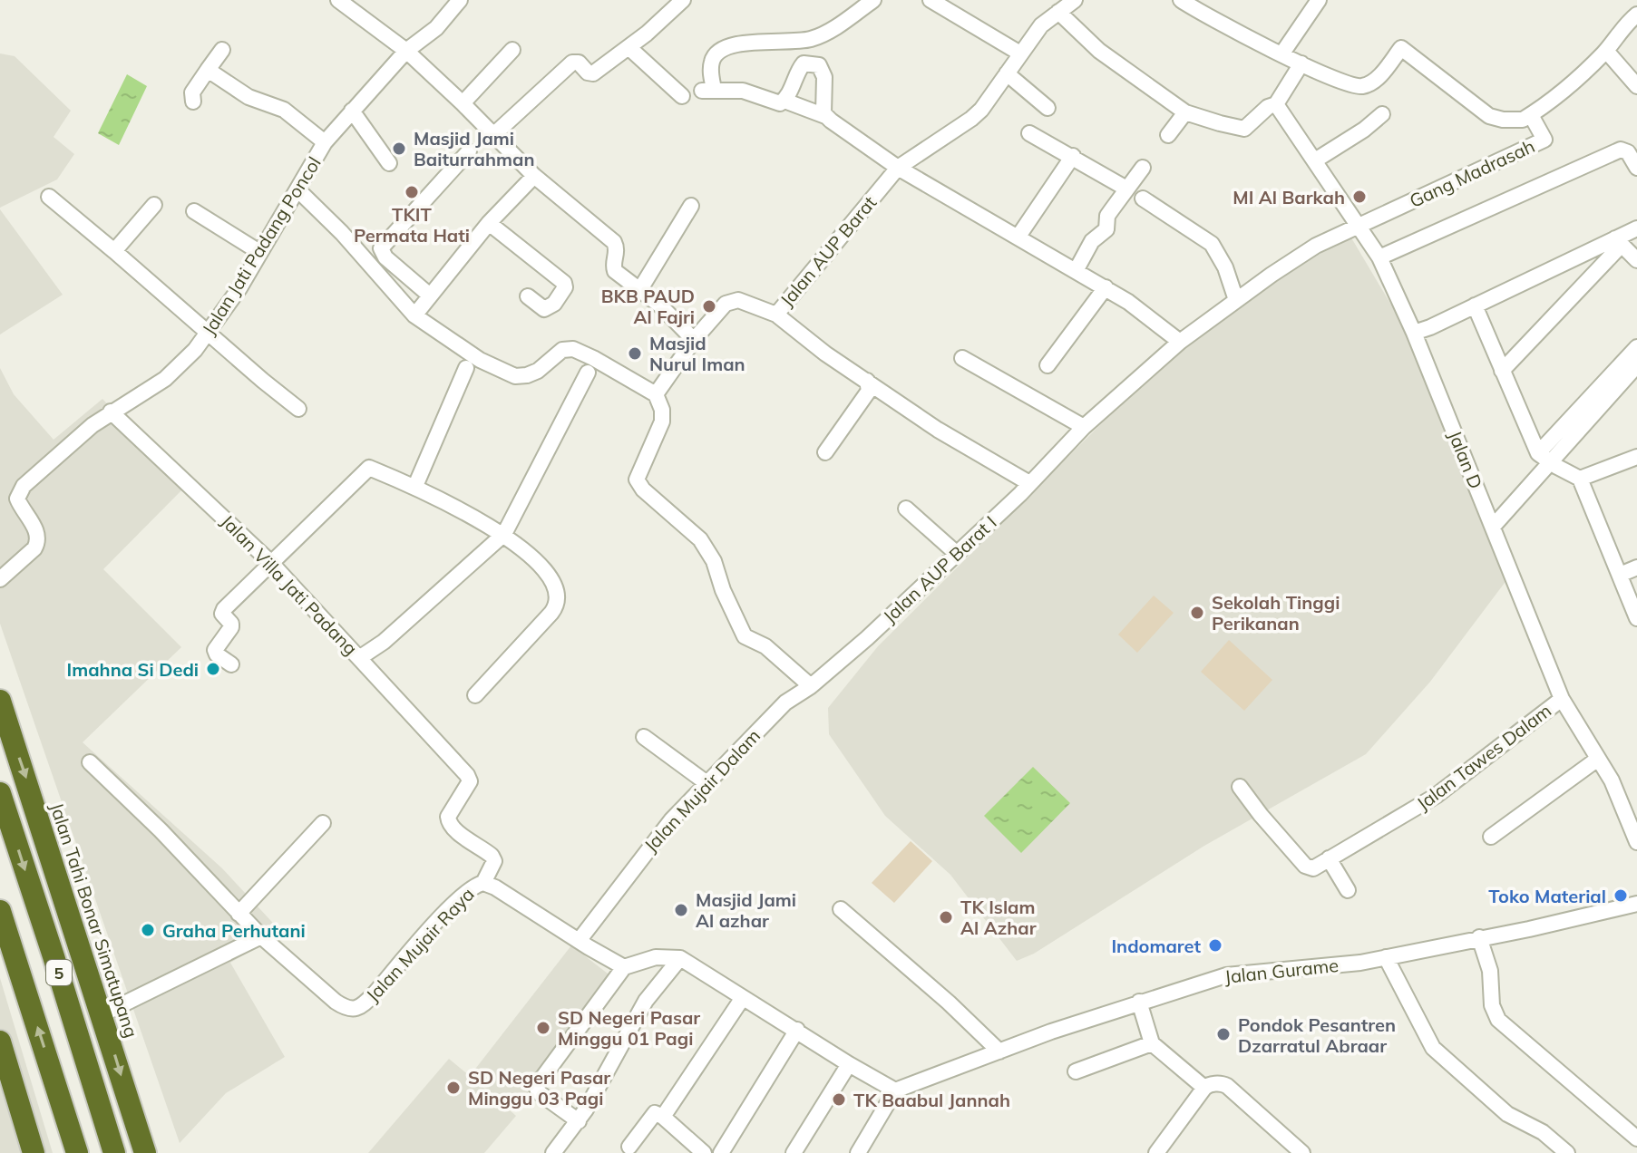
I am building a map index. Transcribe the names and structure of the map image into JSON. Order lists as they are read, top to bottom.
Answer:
{
  "streets": {
    "highway": ["Jalan Tahi Bonar Simatupang", "5"],
    "street": [
      "Gang Madrasah",
      "Jalan Jati Padang Poncol",
      "Jalan AUP Barat",
      "Jalan D",
      "Jalan AUP Barat I",
      "Jalan Villa Jati Padang",
      "Jalan Tawes Dalam",
      "Jalan Mujair Dalam",
      "Jalan Mujair Raya",
      "Jalan Gurame"
    ]
  },
  "crossings": [
    ["Gang Madrasah", "Jalan D"],
    ["Gang Madrasah", "Jalan AUP Barat I"],
    ["Jalan Jati Padang Poncol", "Jalan Villa Jati Padang"],
    ["Jalan D", "Jalan AUP Barat I"],
    ["Jalan D", "Jalan Tawes Dalam"],
    ["Jalan AUP Barat I", "Jalan Mujair Dalam"],
    ["Jalan Mujair Dalam", "Jalan Mujair Raya"]
  ],
  "places": [
    "Masjid Jami Baiturrahman",
    "TKIT Permata Hati",
    "MI Al Barkah",
    "BKB PAUD Al Fajri",
    "Masjid Nurul Iman",
    "Sekolah Tinggi Perikanan",
    "Imahna Si Dedi",
    "Toko Material",
    "Masjid Jami Al azhar",
    "TK Islam Al Azhar",
    "Graha Perhutani",
    "Indomaret",
    "SD Negeri Pasar Minggu 01 Pagi",
    "Pondok Pesantren Dzarratul Abraar",
    "SD Negeri Pasar Minggu 03 Pagi",
    "TK Baabul Jannah"
  ]
}
